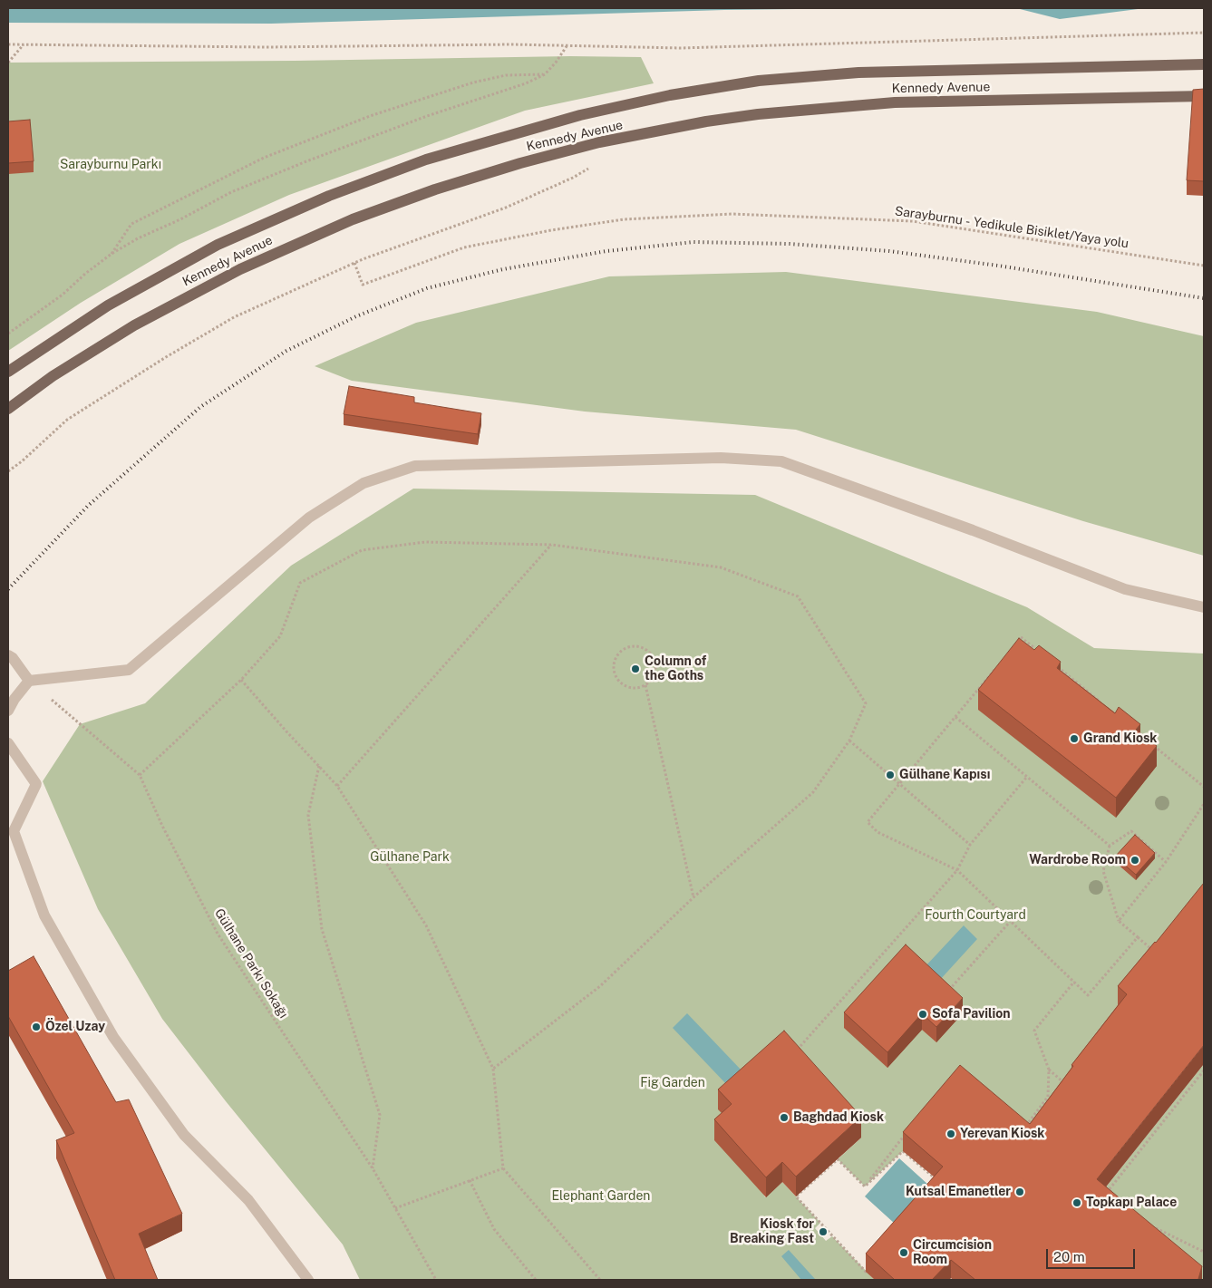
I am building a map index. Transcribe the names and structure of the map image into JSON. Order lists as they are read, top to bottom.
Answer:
{
  "streets": {
    "main road": ["Kennedy Avenue"],
    "path": ["Sarayburnu - Yedikule Bisiklet/Yaya yolu", "Gülhane Parkı Sokağı"]
  },
  "parks": [
    "Sarayburnu Parkı",
    "Gülhane Park",
    "Fourth Courtyard",
    "Fig Garden",
    "Elephant Garden"
  ],
  "places": [
    "Column of the Goths",
    "Grand Kiosk",
    "Gülhane Kapısı",
    "Wardrobe Room",
    "Sofa Pavilion",
    "Özel Uzay",
    "Baghdad Kiosk",
    "Yerevan Kiosk",
    "Kutsal Emanetler",
    "Topkapı Palace",
    "Kiosk for Breaking Fast",
    "Circumcision Room"
  ],
  "scale_bar": "20 m"
}
